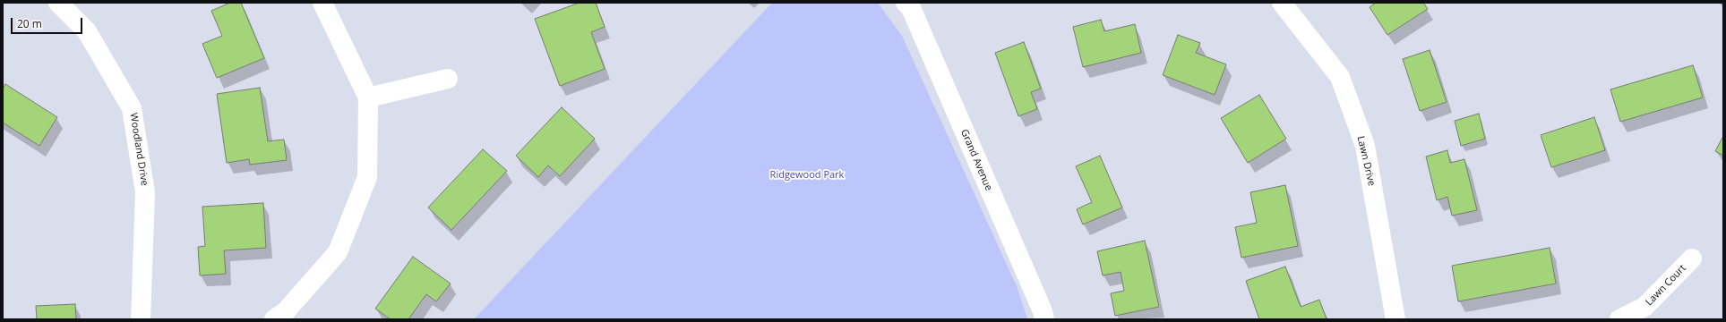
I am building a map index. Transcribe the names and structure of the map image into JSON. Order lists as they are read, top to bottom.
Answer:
{
  "streets": {
    "street": [
      "Woodland Drive",
      "Grand Avenue",
      "Lawn Drive",
      "Lawn Court"
    ]
  },
  "parks": ["Ridgewood Park"],
  "scale_bar": "20 m"
}
